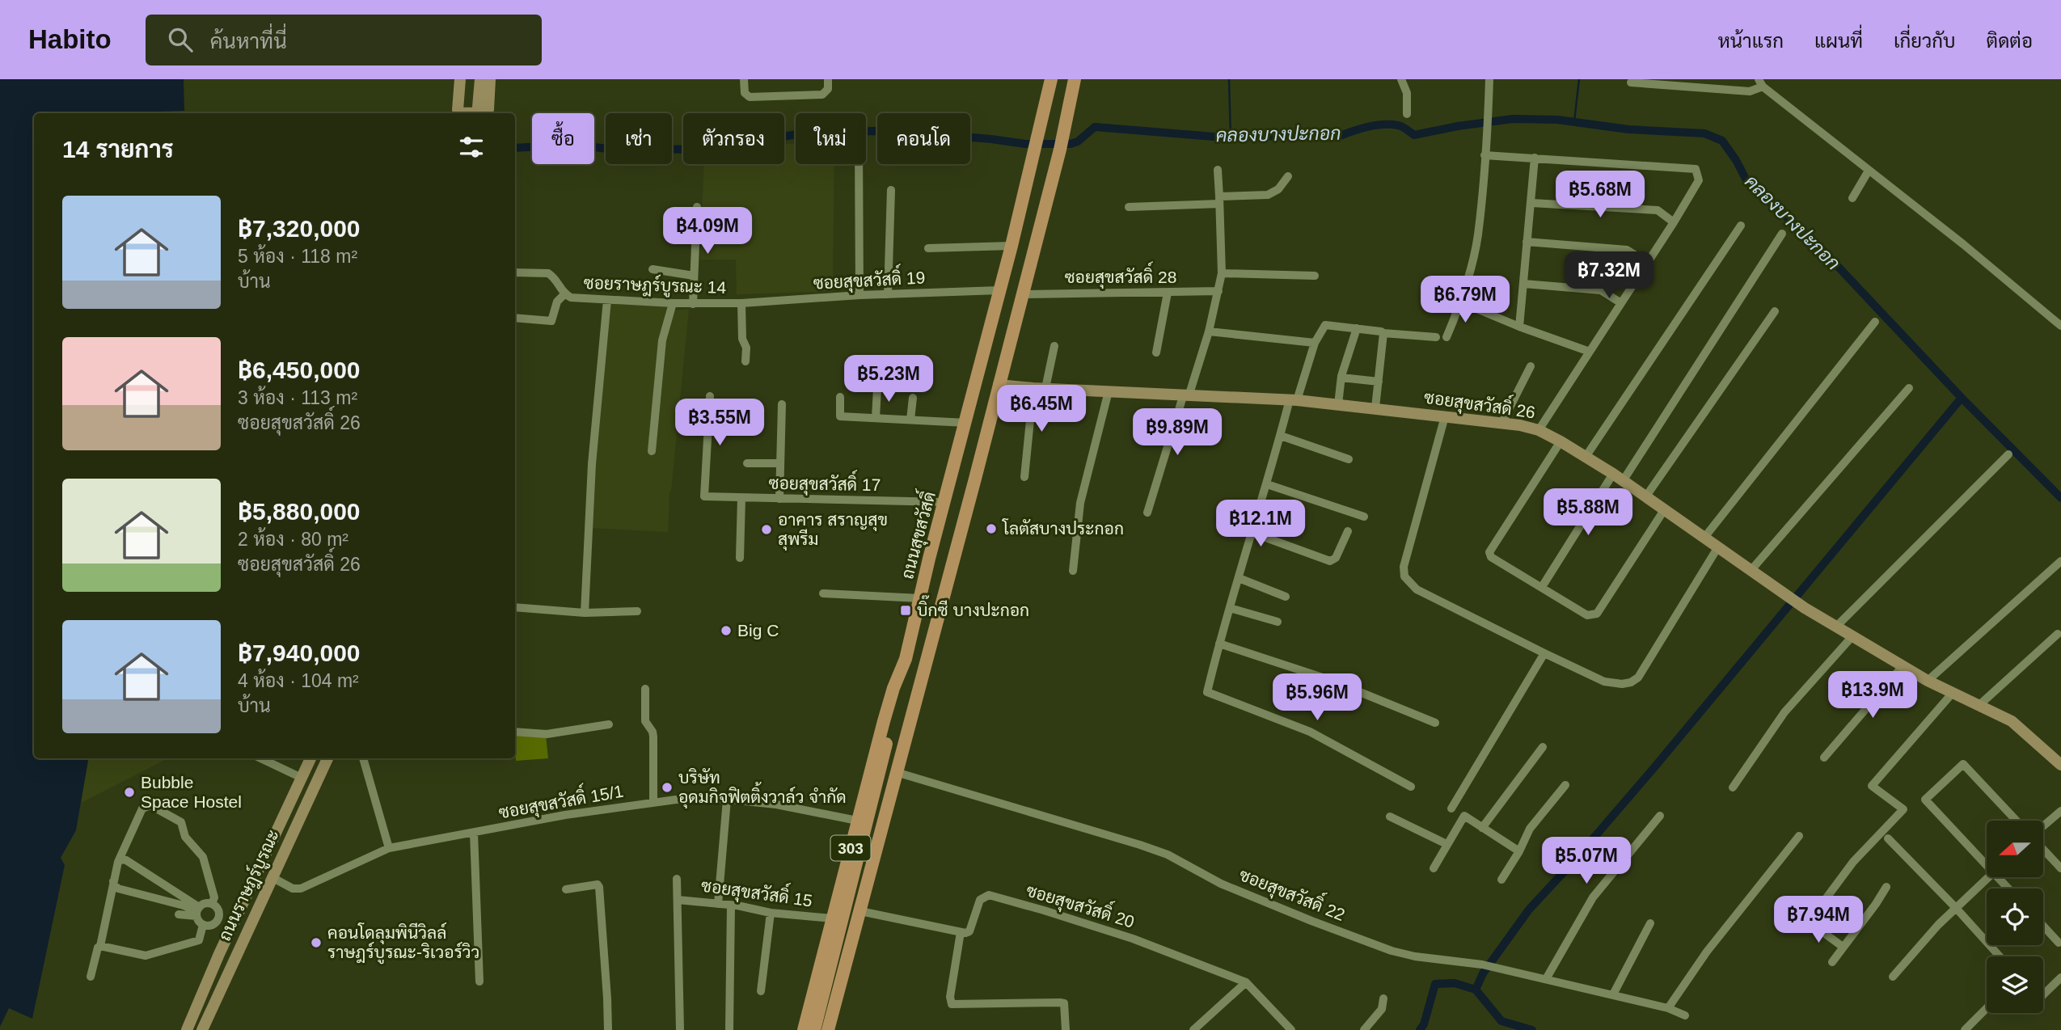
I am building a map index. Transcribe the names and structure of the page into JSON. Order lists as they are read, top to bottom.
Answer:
{
  "streets": {
    "main road": ["ถนนสุขสวัสดิ์", "303"],
    "street": [
      "ซอยสุขสวัสดิ์ 28",
      "ซอยสุขสวัสดิ์ 19",
      "ซอยราษฎร์บูรณะ 14",
      "ซอยสุขสวัสดิ์ 26",
      "ซอยสุขสวัสดิ์ 17",
      "ซอยสุขสวัสดิ์ 15/1",
      "ถนนราษฎร์บูรณะ",
      "ซอยสุขสวัสดิ์ 15",
      "ซอยสุขสวัสดิ์ 22",
      "ซอยสุขสวัสดิ์ 20"
    ]
  },
  "crossings": [
    ["ซอยสุขสวัสดิ์ 28", "303"],
    ["ซอยสุขสวัสดิ์ 19", "ซอยราษฎร์บูรณะ 14"],
    ["ซอยสุขสวัสดิ์ 19", "ถนนสุขสวัสดิ์"],
    ["ซอยสุขสวัสดิ์ 26", "303"],
    ["ซอยสุขสวัสดิ์ 17", "ถนนสุขสวัสดิ์"],
    ["ถนนสุขสวัสดิ์", "ซอยสุขสวัสดิ์ 15/1"],
    ["ถนนสุขสวัสดิ์", "303"],
    ["ถนนสุขสวัสดิ์", "ซอยสุขสวัสดิ์ 15"],
    ["ซอยสุขสวัสดิ์ 15/1", "ถนนราษฎร์บูรณะ"],
    ["303", "ซอยสุขสวัสดิ์ 22"]
  ],
  "water": ["คลองบางปะกอก"],
  "places": {
    "other": [
      "โลตัสบางประกอก",
      "อาคาร สราญสุข สุพรีม",
      "Big C",
      "บริษัท อุดมกิจฟิตติ้งวาล์ว จำกัด",
      "Bubble Space Hostel",
      "คอนโดลุมพินีวิลล์ ราษฎร์บูรณะ-ริเวอร์วิว"
    ],
    "transit": ["บิ๊กซี บางปะกอก"]
  },
  "north": "left",
  "page": {
    "header": "Habito",
    "search": "ค้นหาที่นี่",
    "nav": [
      "หน้าแรก",
      "แผนที่",
      "เกี่ยวกับ",
      "ติดต่อ"
    ],
    "chip": [
      "ซื้อ",
      "เช่า",
      "ตัวกรอง",
      "ใหม่",
      "คอนโด"
    ],
    "heading": "14 รายการ",
    "price": [
      "฿5.68M",
      "฿4.09M",
      "฿7.32M",
      "฿6.79M",
      "฿5.23M",
      "฿6.45M",
      "฿3.55M",
      "฿9.89M",
      "฿5.88M",
      "฿12.1M",
      "฿13.9M",
      "฿5.96M",
      "฿5.07M",
      "฿7.94M"
    ],
    "list": [
      {
        "name": "฿7,320,000",
        "note": "5 ห้อง · 118 m² · บ้าน"
      },
      {
        "name": "฿6,450,000",
        "note": "3 ห้อง · 113 m² · ซอยสุขสวัสดิ์ 26"
      },
      {
        "name": "฿5,880,000",
        "note": "2 ห้อง · 80 m² · ซอยสุขสวัสดิ์ 26"
      },
      {
        "name": "฿7,940,000",
        "note": "4 ห้อง · 104 m² · บ้าน"
      }
    ]
  }
}
